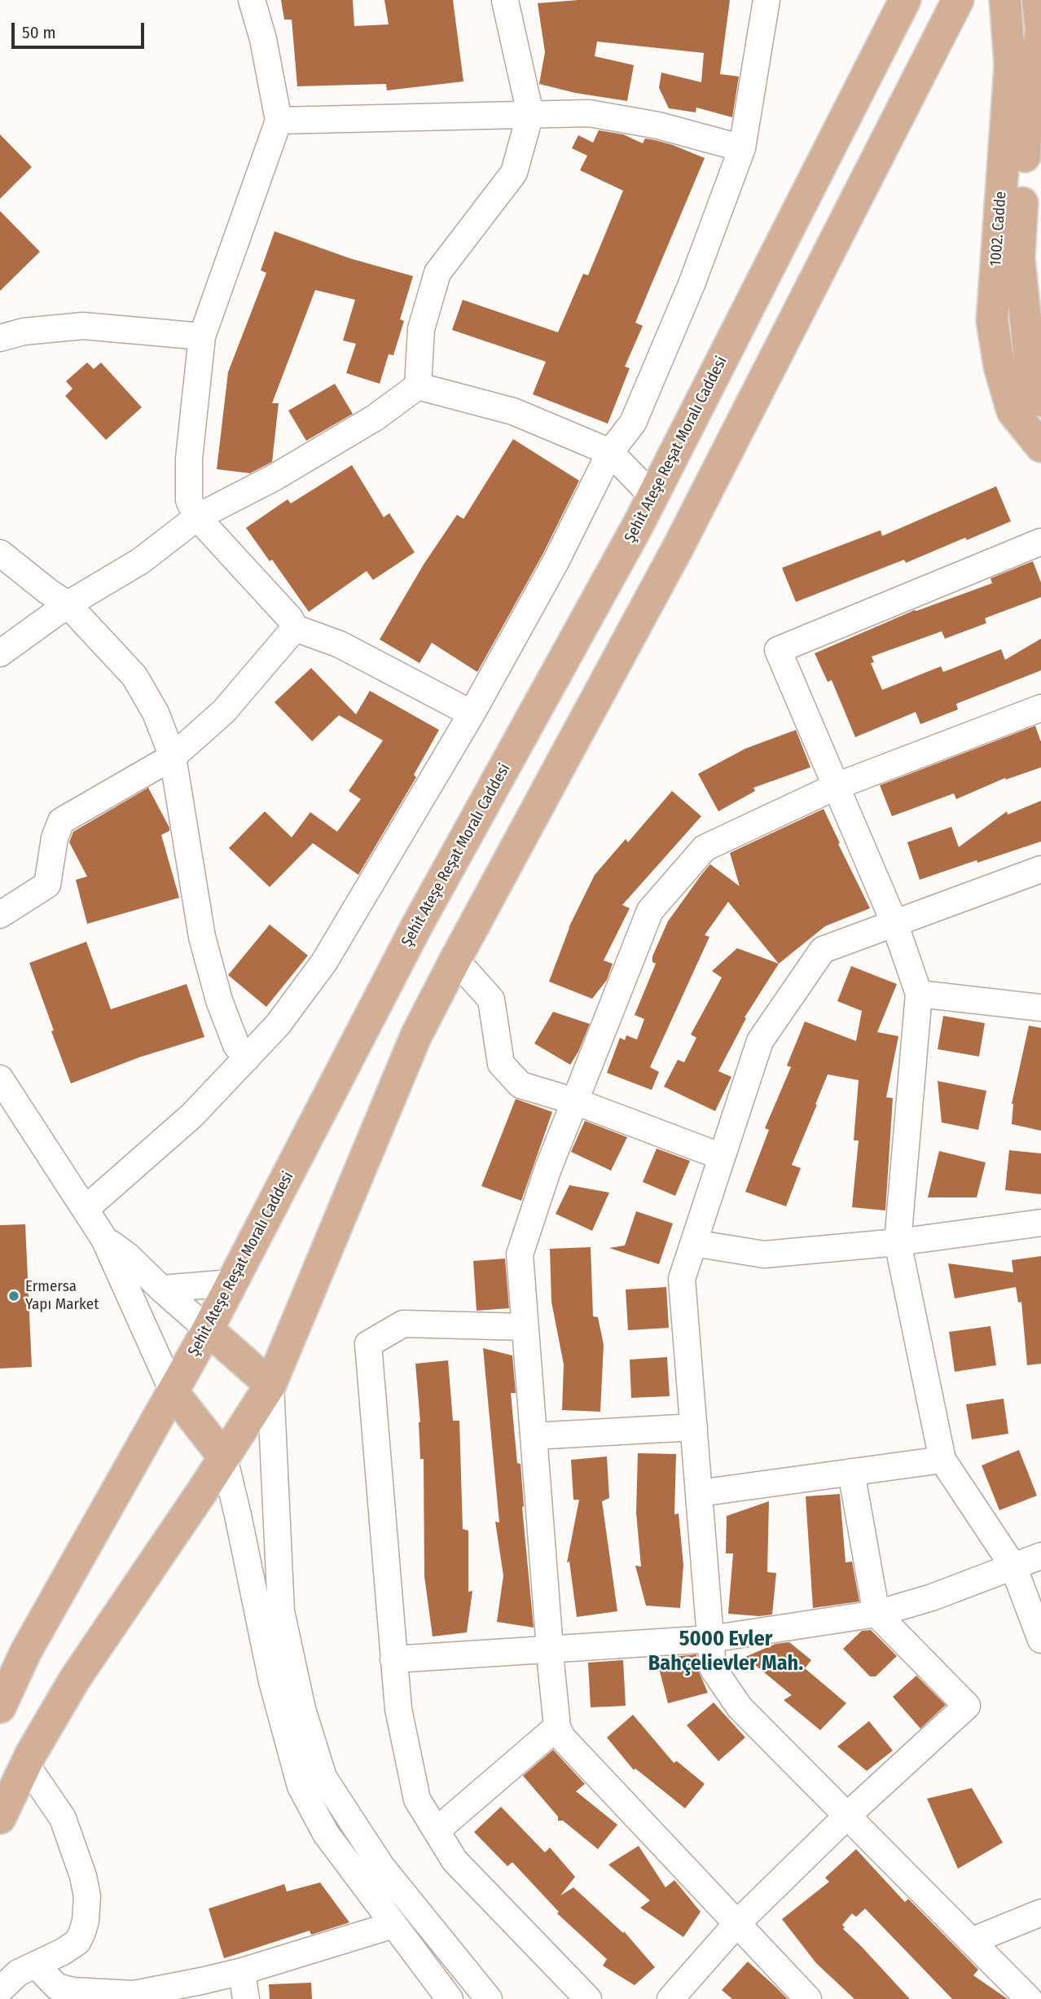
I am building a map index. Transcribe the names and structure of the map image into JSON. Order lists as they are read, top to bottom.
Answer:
{
  "streets": {
    "main road": ["1002. Cadde", "Şehit Ateşe Reşat Moralı Caddesi"]
  },
  "districts": ["5000 Evler Bahçelievler Mah."],
  "places": ["Ermersa Yapı Market"],
  "scale_bar": "50 m"
}
